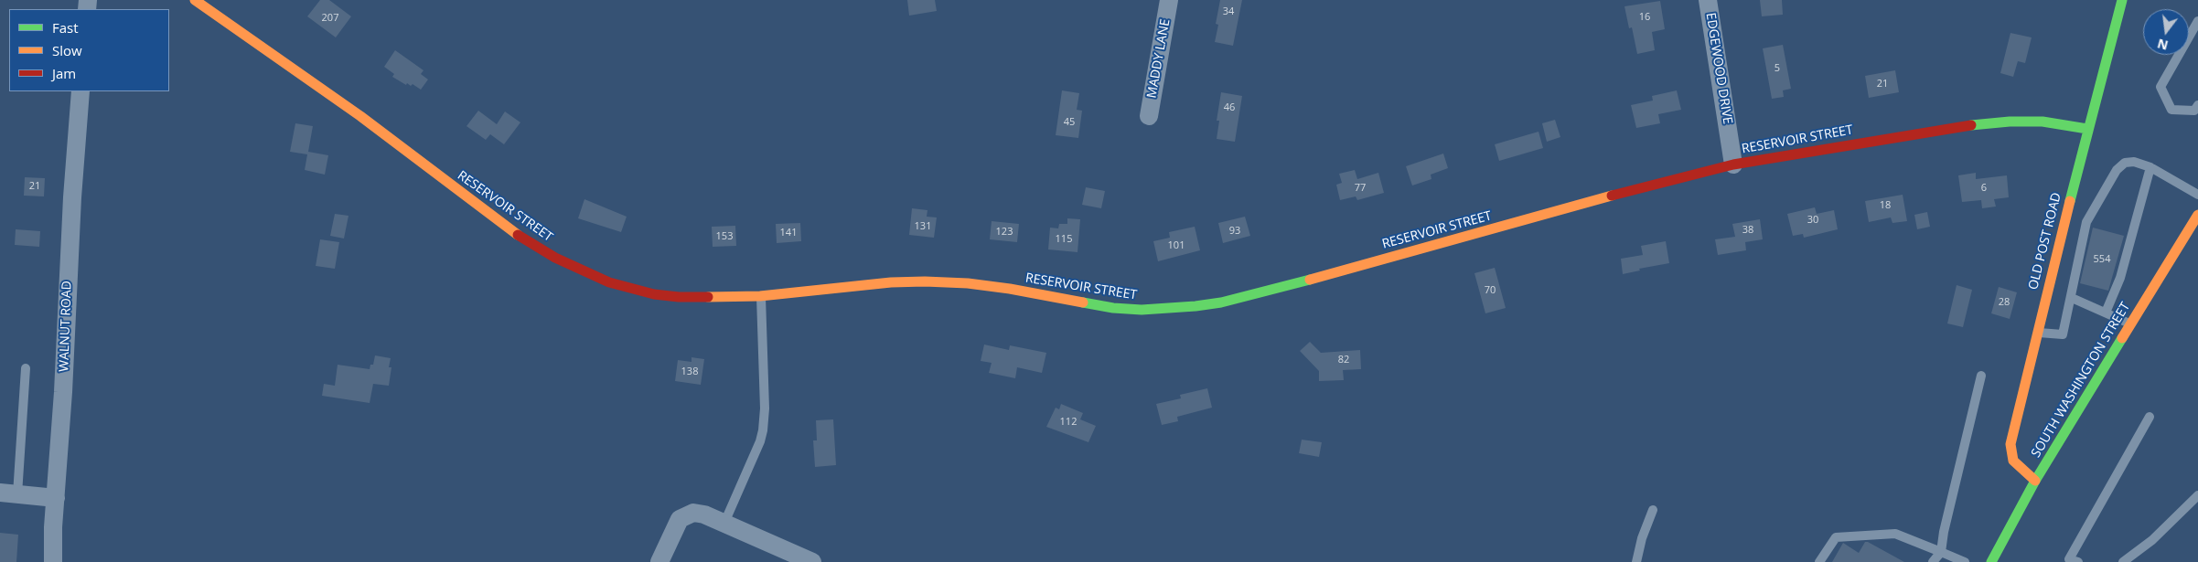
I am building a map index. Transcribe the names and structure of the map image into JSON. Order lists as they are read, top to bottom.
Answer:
{
  "streets": {
    "street": [
      "MADDY LANE",
      "EDGEWOOD DRIVE",
      "RESERVOIR STREET",
      "OLD POST ROAD",
      "WALNUT ROAD",
      "SOUTH WASHINGTON STREET"
    ]
  },
  "crossings": [
    ["EDGEWOOD DRIVE", "RESERVOIR STREET"],
    ["RESERVOIR STREET", "OLD POST ROAD"],
    ["OLD POST ROAD", "SOUTH WASHINGTON STREET"]
  ],
  "house_numbers": [
    "34",
    "16",
    "207",
    "5",
    "21",
    "46",
    "45",
    "21",
    "77",
    "6",
    "18",
    "30",
    "131",
    "38",
    "93",
    "123",
    "141",
    "153",
    "115",
    "101",
    "554",
    "70",
    "28",
    "82",
    "138",
    "112"
  ],
  "legend": ["Fast", "Slow", "Jam"],
  "north": "bottom"
}
